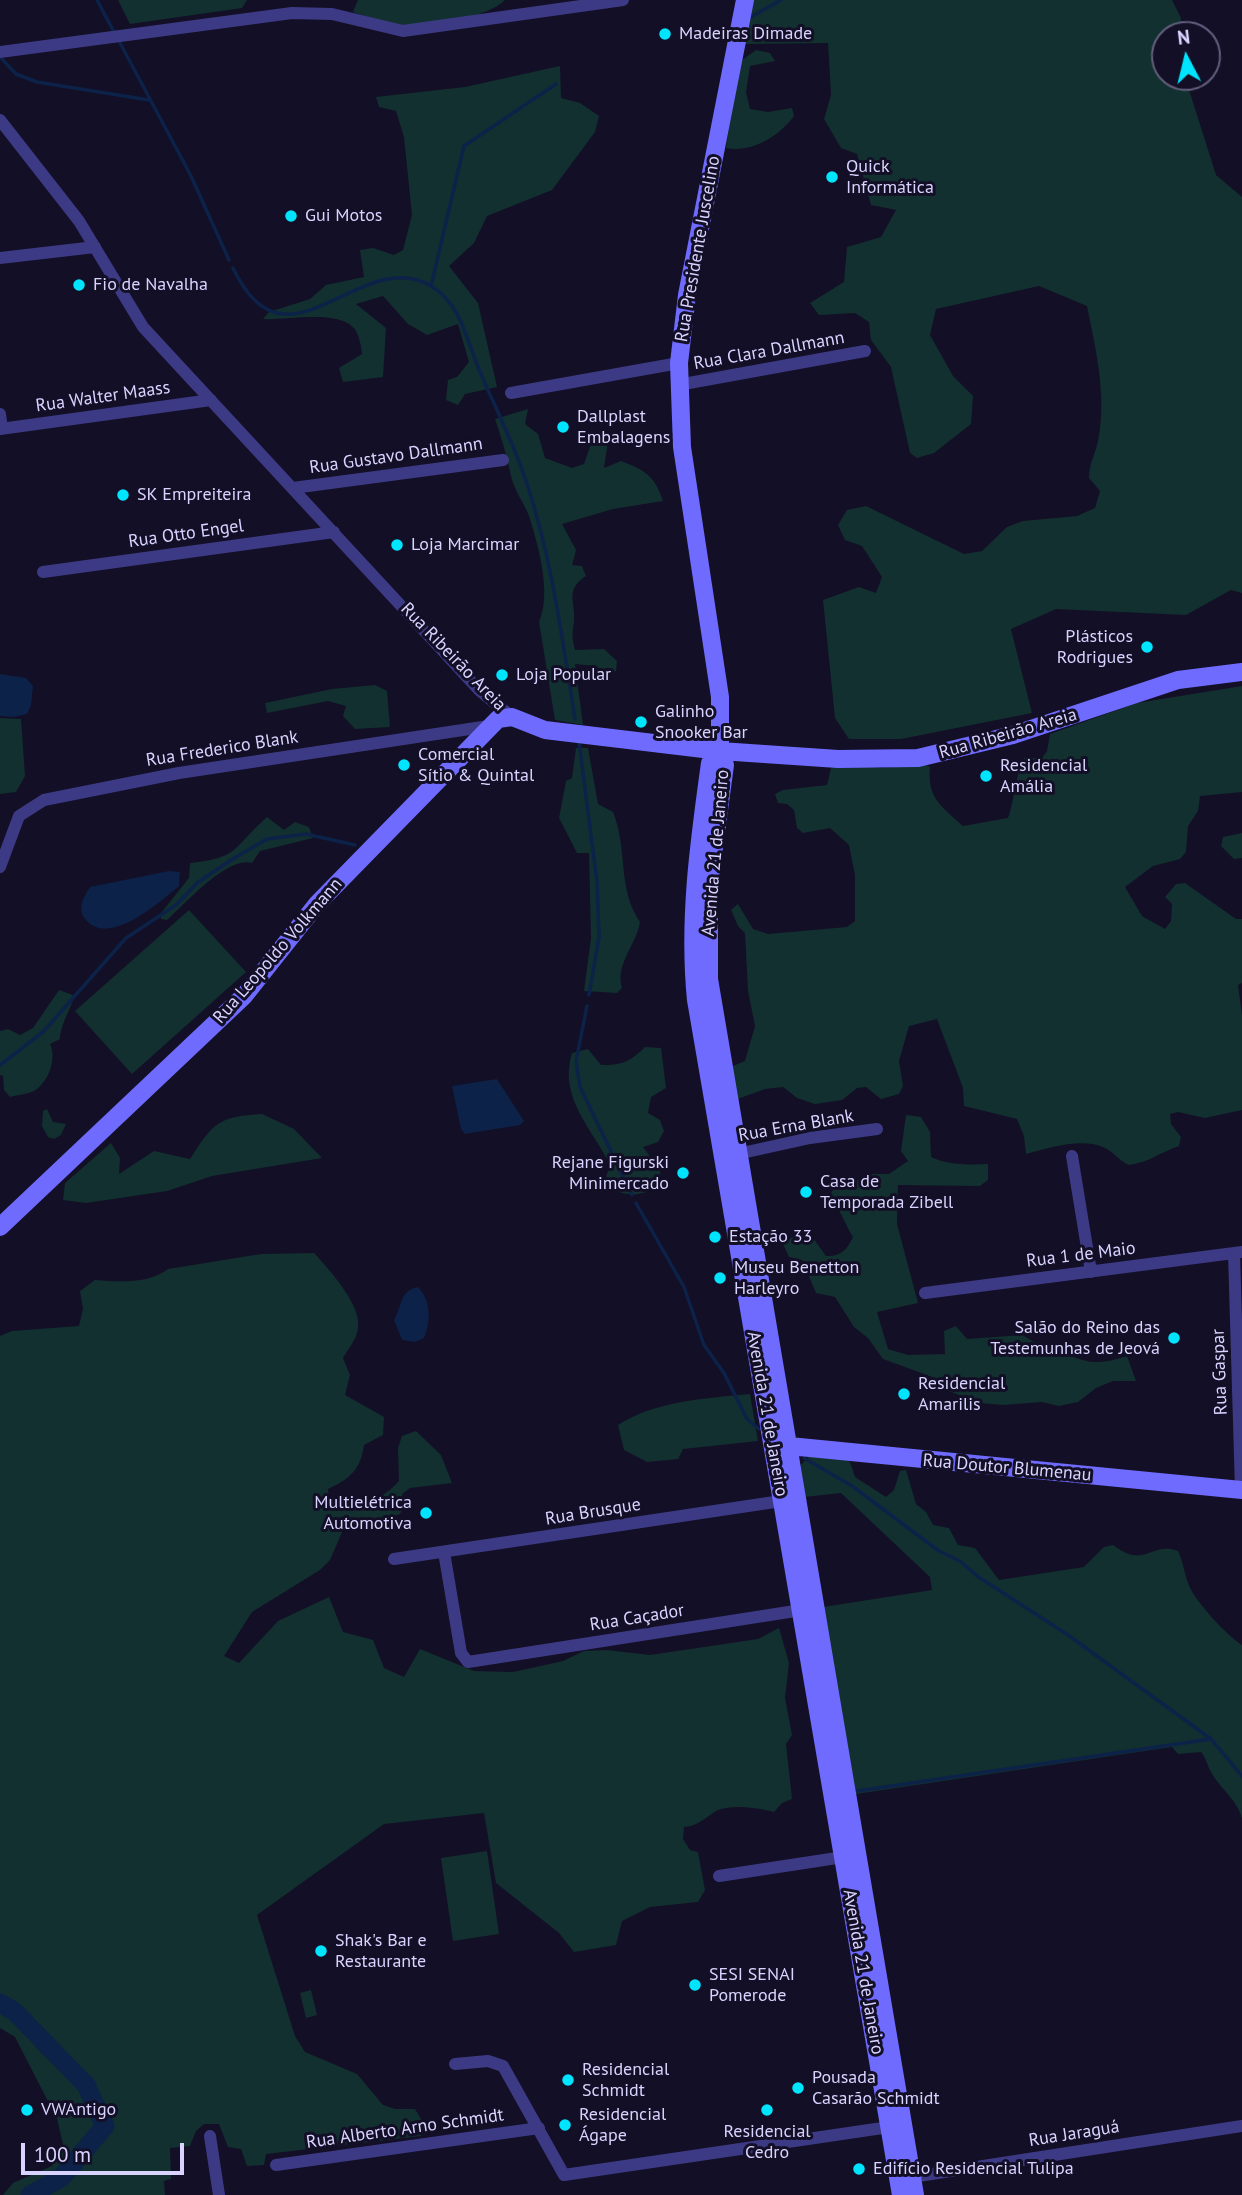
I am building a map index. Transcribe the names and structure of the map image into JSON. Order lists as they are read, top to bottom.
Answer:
{
  "streets": {
    "street": [
      "Rua Presidente Juscelino",
      "Rua Clara Dallmann",
      "Rua Walter Maass",
      "Rua Gustavo Dallmann",
      "Rua Otto Engel",
      "Rua Ribeirão Areia",
      "Rua Frederico Blank",
      "Avenida 21 de Janeiro",
      "Rua Leopoldo Volkmann",
      "Rua Erna Blank",
      "Rua 1 de Maio",
      "Rua Gaspar",
      "Rua Doutor Blumenau",
      "Rua Brusque",
      "Rua Caçador",
      "Rua Alberto Arno Schmidt",
      "Rua Jaraguá"
    ]
  },
  "crossings": [
    ["Rua Presidente Juscelino", "Rua Clara Dallmann"],
    ["Rua Presidente Juscelino", "Rua Ribeirão Areia"],
    ["Rua Presidente Juscelino", "Avenida 21 de Janeiro"],
    ["Rua Walter Maass", "Rua Ribeirão Areia"],
    ["Rua Gustavo Dallmann", "Rua Ribeirão Areia"],
    ["Rua Otto Engel", "Rua Ribeirão Areia"],
    ["Rua Ribeirão Areia", "Avenida 21 de Janeiro"],
    ["Rua Frederico Blank", "Rua Leopoldo Volkmann"],
    ["Avenida 21 de Janeiro", "Rua Erna Blank"],
    ["Avenida 21 de Janeiro", "Rua Doutor Blumenau"],
    ["Avenida 21 de Janeiro", "Rua Brusque"],
    ["Avenida 21 de Janeiro", "Rua Caçador"],
    ["Avenida 21 de Janeiro", "Rua Jaraguá"],
    ["Rua 1 de Maio", "Rua Gaspar"],
    ["Rua Gaspar", "Rua Doutor Blumenau"],
    ["Rua Brusque", "Rua Caçador"]
  ],
  "places": [
    "Madeiras Dimade",
    "Quick Informática",
    "Gui Motos",
    "Fio de Navalha",
    "Dallplast Embalagens",
    "SK Empreiteira",
    "Loja Marcimar",
    "Plásticos Rodrigues",
    "Loja Popular",
    "Galinho Snooker Bar",
    "Comercial Sítio & Quintal",
    "Residencial Amália",
    "Rejane Figurski Minimercado",
    "Casa de Temporada Zibell",
    "Estação 33",
    "Museu Benetton Harleyro",
    "Salão do Reino das Testemunhas de Jeová",
    "Residencial Amarilis",
    "Multielétrica Automotiva",
    "Shak's Bar e Restaurante",
    "SESI SENAI Pomerode",
    "Residencial Schmidt",
    "Pousada Casarão Schmidt",
    "VWAntigo",
    "Residencial Cedro",
    "Residencial Ágape",
    "Edifício Residencial Tulipa"
  ],
  "scale_bar": "100 m",
  "north": "top"
}
